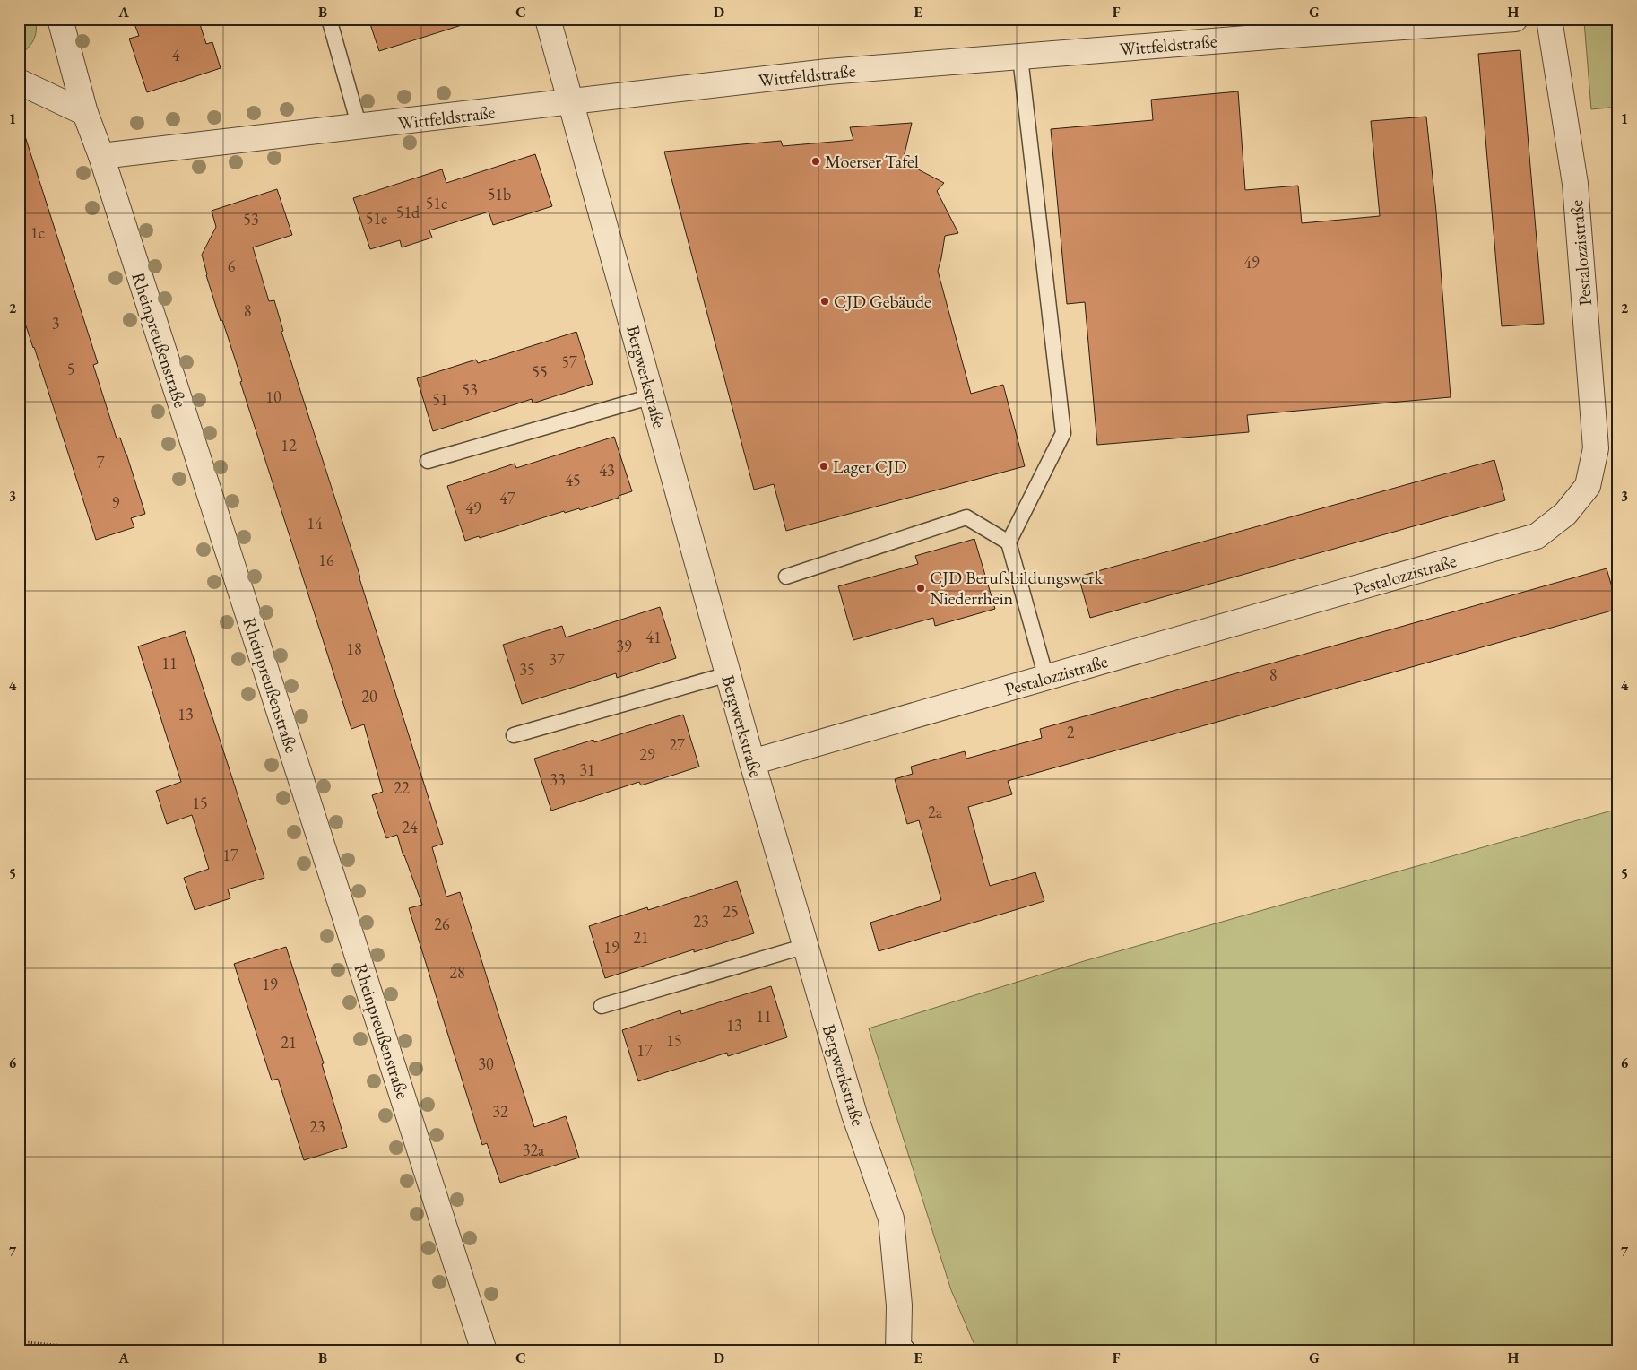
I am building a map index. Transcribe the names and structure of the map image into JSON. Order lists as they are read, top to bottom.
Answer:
{
  "streets": {
    "street": [
      "Wittfeldstraße",
      "Pestalozzistraße",
      "Rheinpreußenstraße",
      "Bergwerkstraße"
    ]
  },
  "crossings": [
    ["Wittfeldstraße", "Rheinpreußenstraße"],
    ["Wittfeldstraße", "Bergwerkstraße"],
    ["Pestalozzistraße", "Bergwerkstraße"]
  ],
  "places": [
    "Moerser Tafel",
    "CJD Gebäude",
    "Lager CJD",
    "CJD Berufsbildungswerk Niederrhein"
  ],
  "house_numbers": [
    "4",
    "51b",
    "51c",
    "51d",
    "51e",
    "53",
    "1c",
    "49",
    "6",
    "8",
    "3",
    "57",
    "5",
    "55",
    "53",
    "10",
    "51",
    "12",
    "7",
    "43",
    "45",
    "47",
    "9",
    "49",
    "14",
    "16",
    "41",
    "39",
    "18",
    "37",
    "11",
    "35",
    "8",
    "20",
    "13",
    "2",
    "27",
    "29",
    "31",
    "33",
    "22",
    "15",
    "2a",
    "24",
    "17",
    "25",
    "23",
    "26",
    "21",
    "19",
    "28",
    "19",
    "11",
    "13",
    "15",
    "21",
    "17",
    "30",
    "32",
    "23",
    "32a"
  ],
  "grid": {
    "columns": [
      "A",
      "B",
      "C",
      "D",
      "E",
      "F",
      "G",
      "H"
    ],
    "rows": [
      "1",
      "2",
      "3",
      "4",
      "5",
      "6",
      "7"
    ]
  }
}
